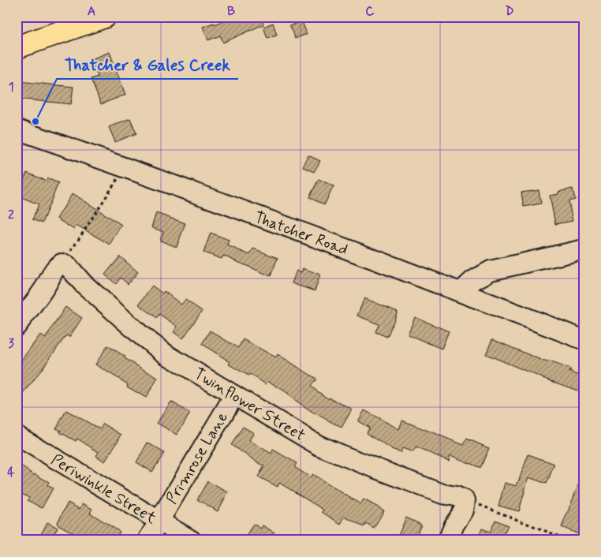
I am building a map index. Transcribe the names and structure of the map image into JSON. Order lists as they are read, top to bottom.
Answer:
{
  "streets": {
    "street": [
      "Thatcher Road",
      "Twinflower Street",
      "Primrose Lane",
      "Periwinkle Street"
    ]
  },
  "crossings": [
    ["Twinflower Street", "Primrose Lane"],
    ["Primrose Lane", "Periwinkle Street"]
  ],
  "places": ["Thatcher & Gales Creek"],
  "grid": {
    "columns": [
      "A",
      "B",
      "C",
      "D"
    ],
    "rows": [
      "1",
      "2",
      "3",
      "4"
    ]
  }
}
